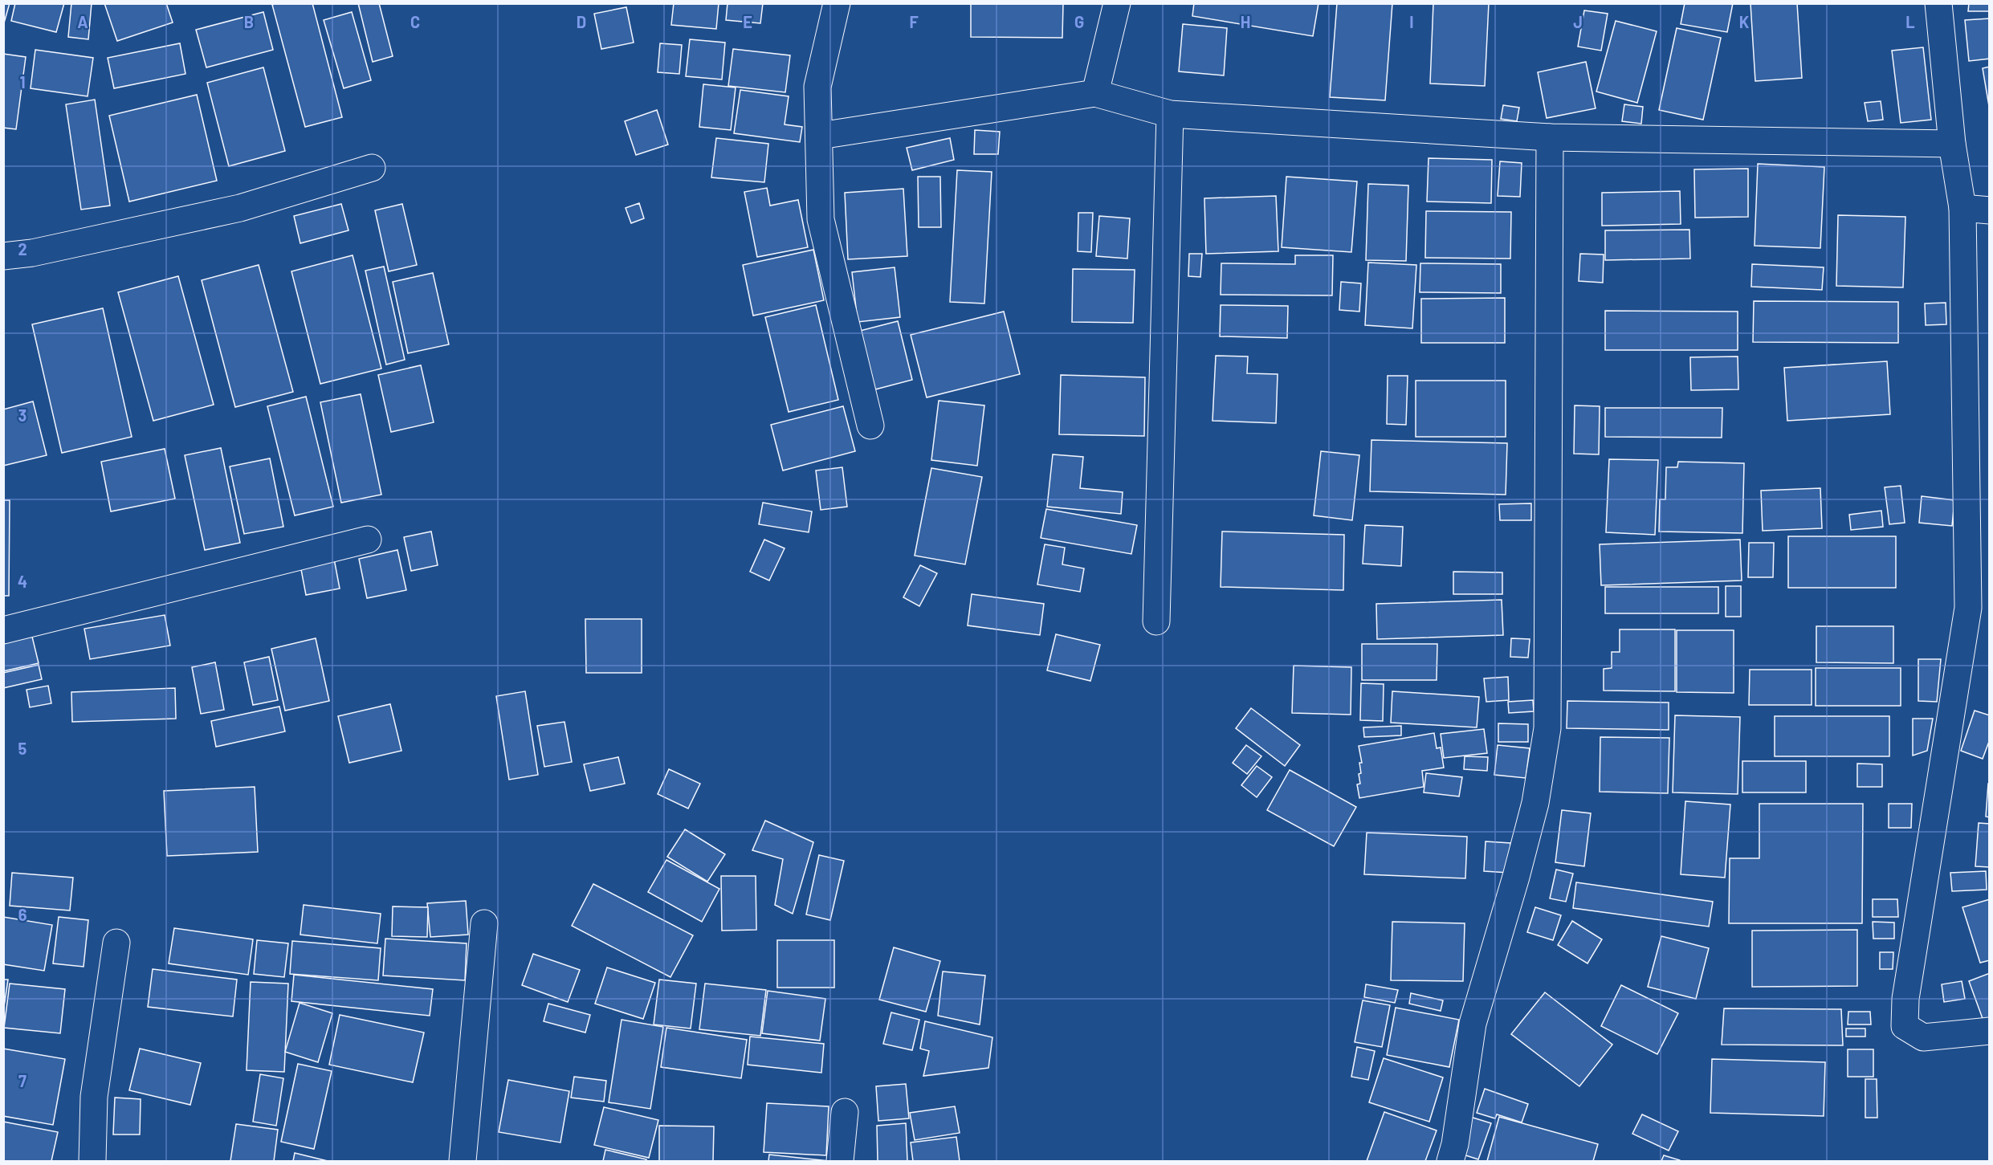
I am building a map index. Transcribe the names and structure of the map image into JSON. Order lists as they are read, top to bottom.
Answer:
{
  "grid": {
    "columns": [
      "A",
      "B",
      "C",
      "D",
      "E",
      "F",
      "G",
      "H",
      "I",
      "J",
      "K",
      "L"
    ],
    "rows": [
      "1",
      "2",
      "3",
      "4",
      "5",
      "6",
      "7"
    ]
  }
}
